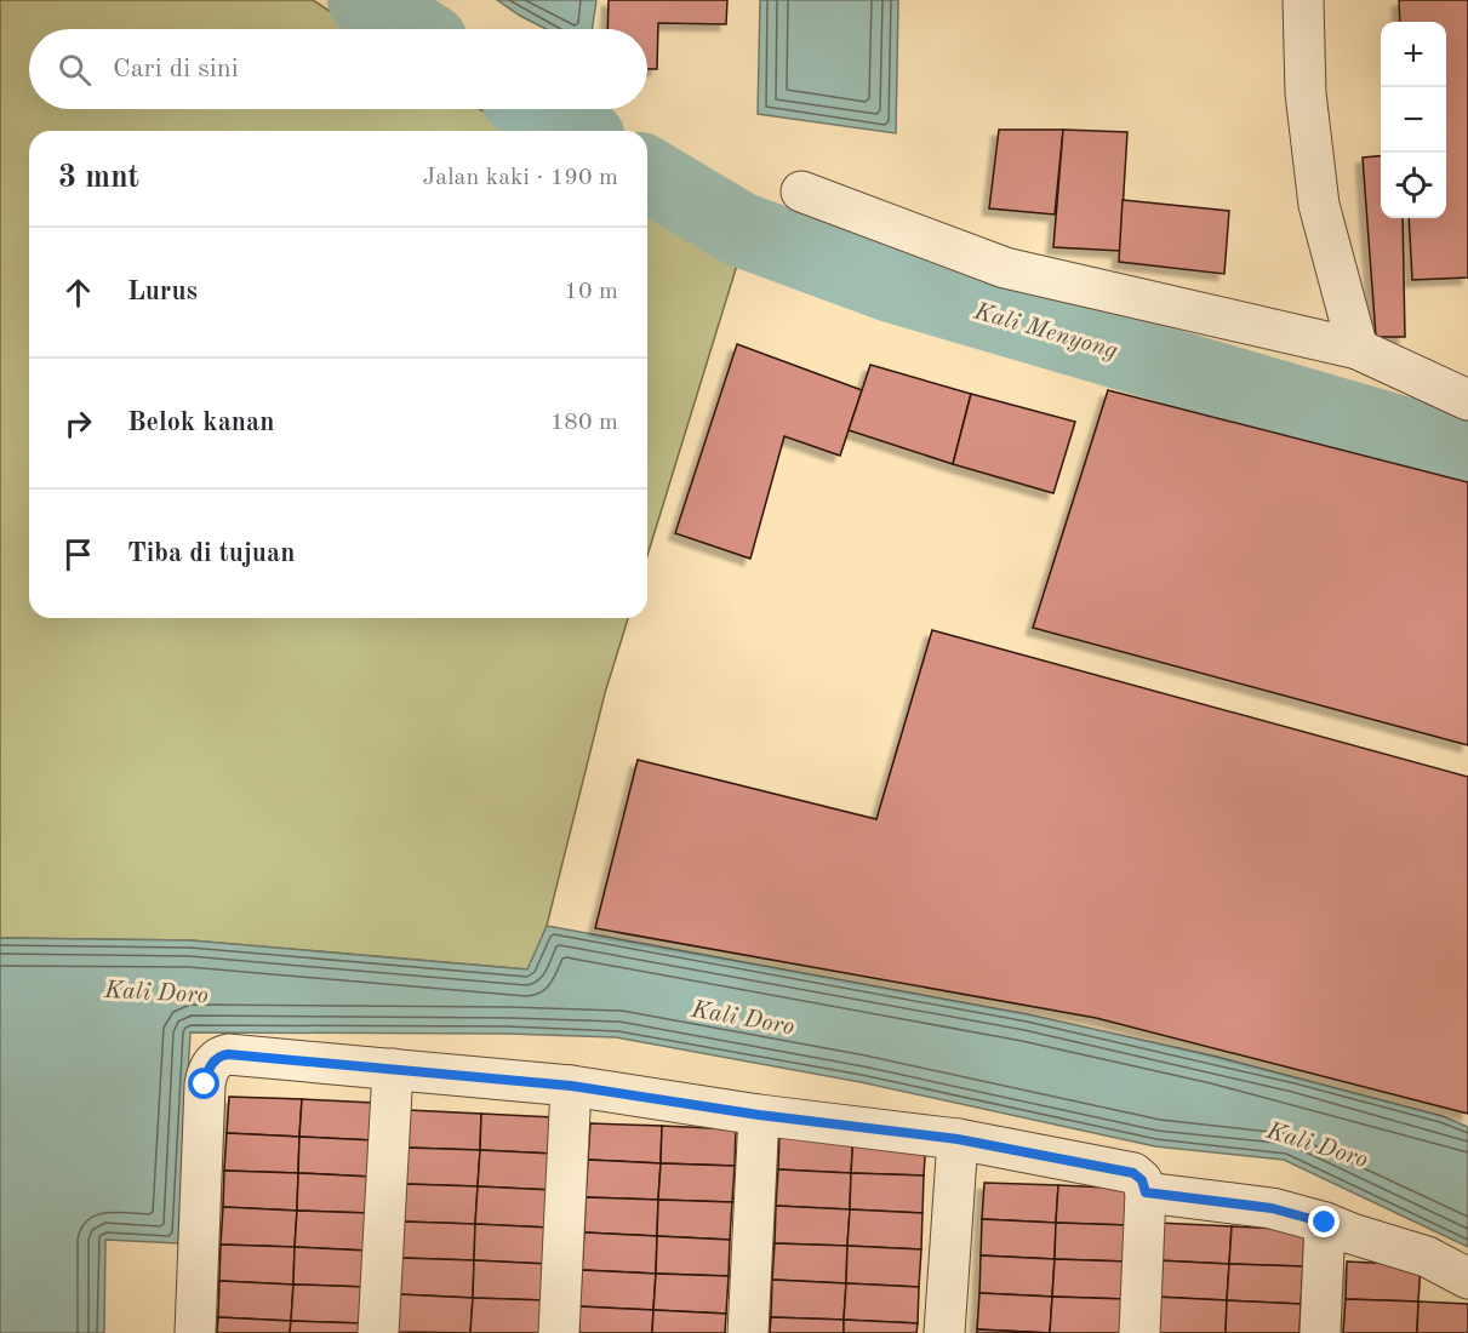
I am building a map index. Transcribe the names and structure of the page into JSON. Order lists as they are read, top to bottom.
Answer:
{
  "water": ["Kali Menyong", "Kali Doro"],
  "page": {
    "map_buttons": ["+", "−"],
    "search": "Cari di sini",
    "heading": ["3 mnt", "Jalan kaki · 190 m"],
    "list": [
      ["Lurus", "10 m"],
      ["Belok kanan", "180 m"],
      "Tiba di tujuan"
    ]
  }
}
